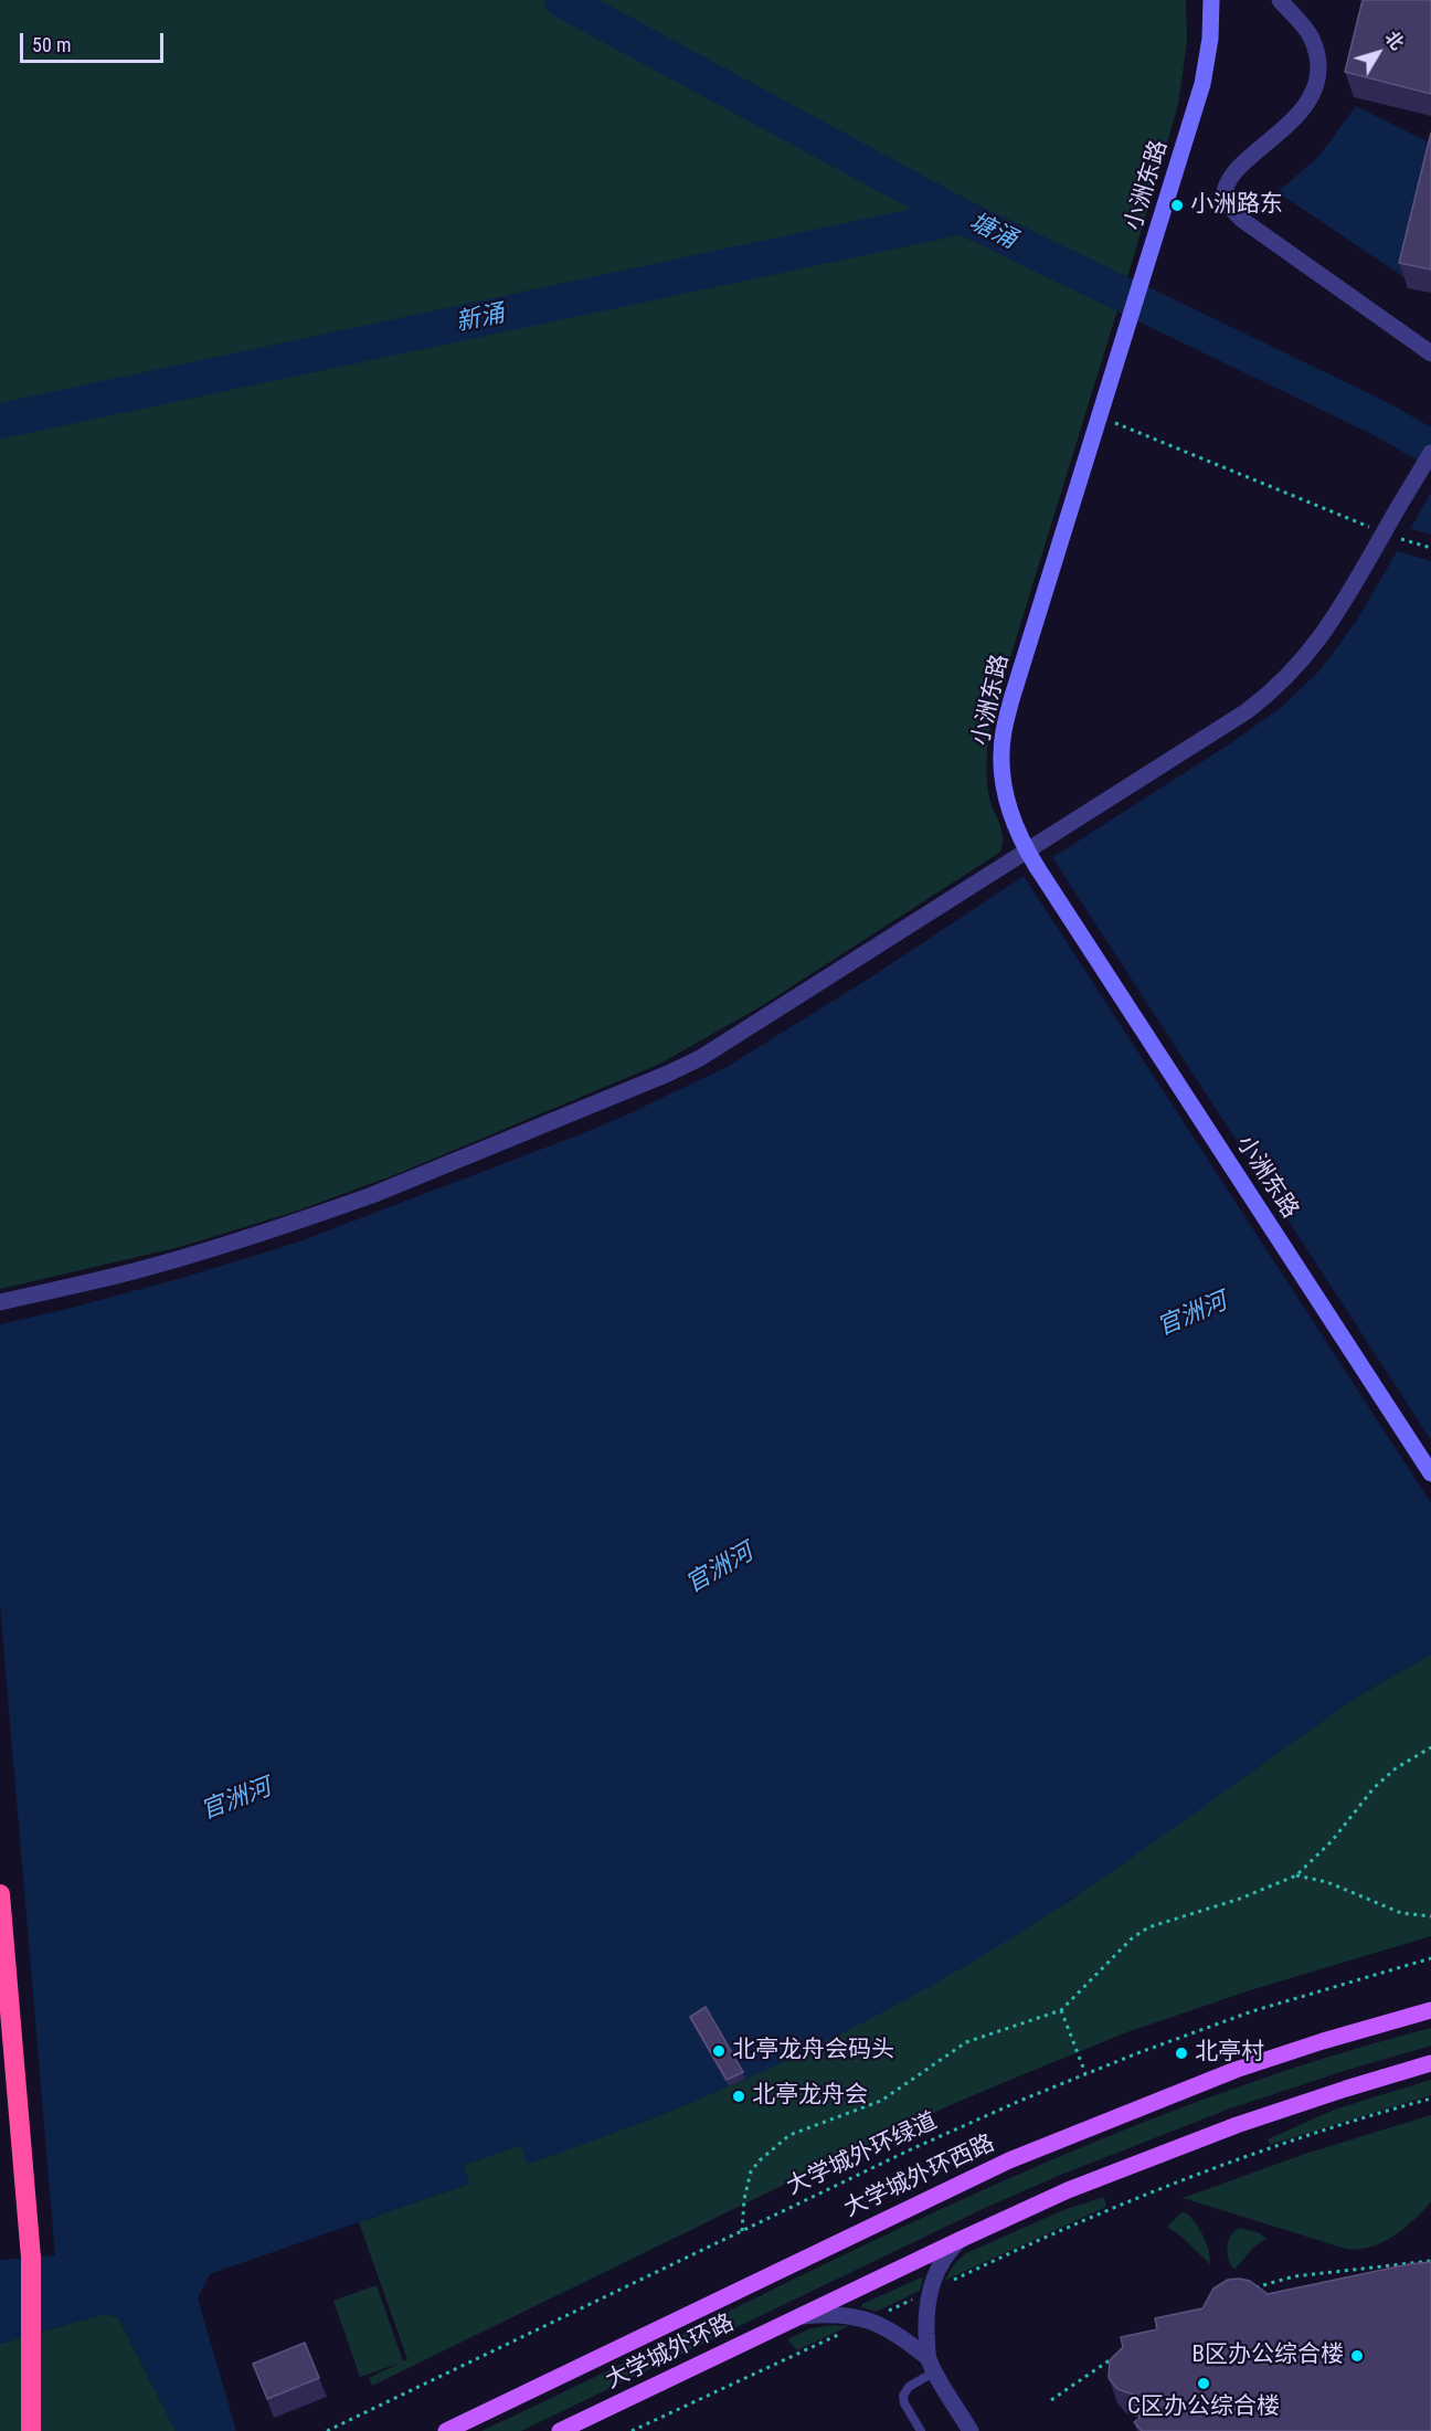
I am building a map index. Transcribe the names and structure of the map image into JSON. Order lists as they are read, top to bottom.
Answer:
{
  "streets": {
    "main road": ["小洲东路", "大学城外环西路", "大学城外环路"],
    "path": ["大学城外环绿道"]
  },
  "water": ["塘涌", "新涌", "官洲河"],
  "places": [
    "小洲路东",
    "北亭龙舟会码头",
    "北亭村",
    "北亭龙舟会",
    "B区办公综合楼",
    "C区办公综合楼"
  ],
  "scale_bar": "50 m",
  "north": "top right"
}
